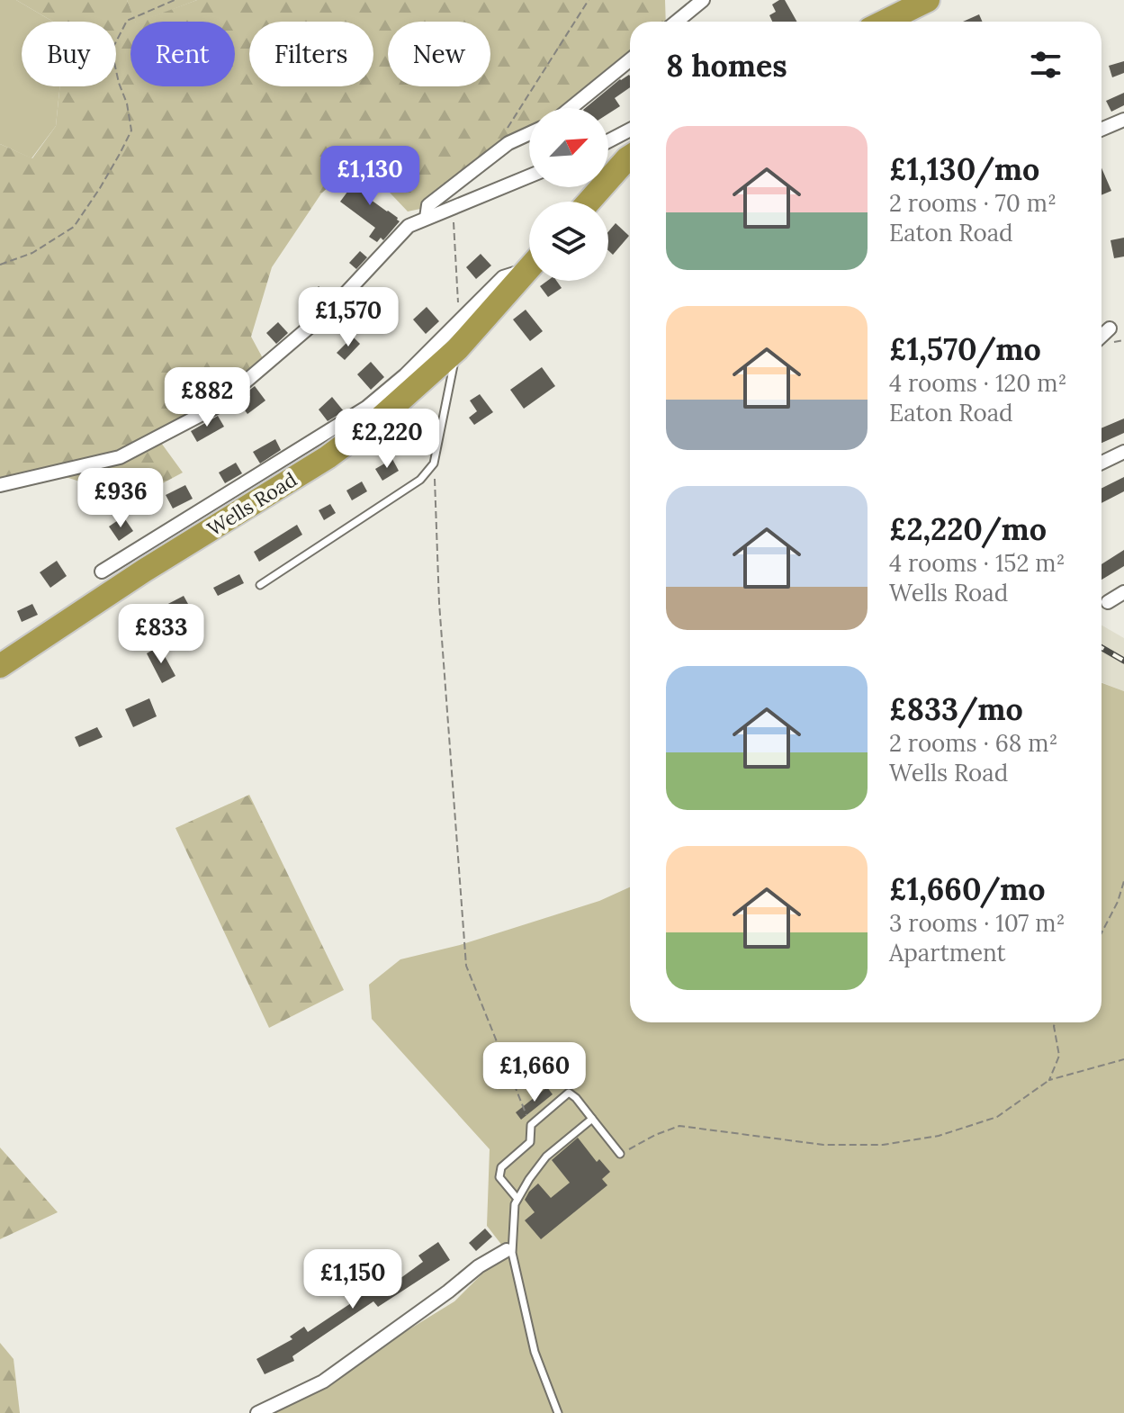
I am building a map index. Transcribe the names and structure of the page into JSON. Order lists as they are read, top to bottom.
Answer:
{
  "streets": {
    "highway": ["Wells Road"]
  },
  "north": "top right",
  "page": {
    "chip": [
      "Buy",
      "Rent",
      "Filters",
      "New"
    ],
    "heading": "8 homes",
    "list": [
      {
        "name": "£1,130/mo",
        "note": "2 rooms · 70 m² · Eaton Road"
      },
      {
        "name": "£1,570/mo",
        "note": "4 rooms · 120 m² · Eaton Road"
      },
      {
        "name": "£2,220/mo",
        "note": "4 rooms · 152 m² · Wells Road"
      },
      {
        "name": "£833/mo",
        "note": "2 rooms · 68 m² · Wells Road"
      },
      {
        "name": "£1,660/mo",
        "note": "3 rooms · 107 m² · Apartment"
      }
    ],
    "price": [
      "£1,130",
      "£1,570",
      "£882",
      "£2,220",
      "£936",
      "£833",
      "£1,660",
      "£1,150"
    ]
  }
}
